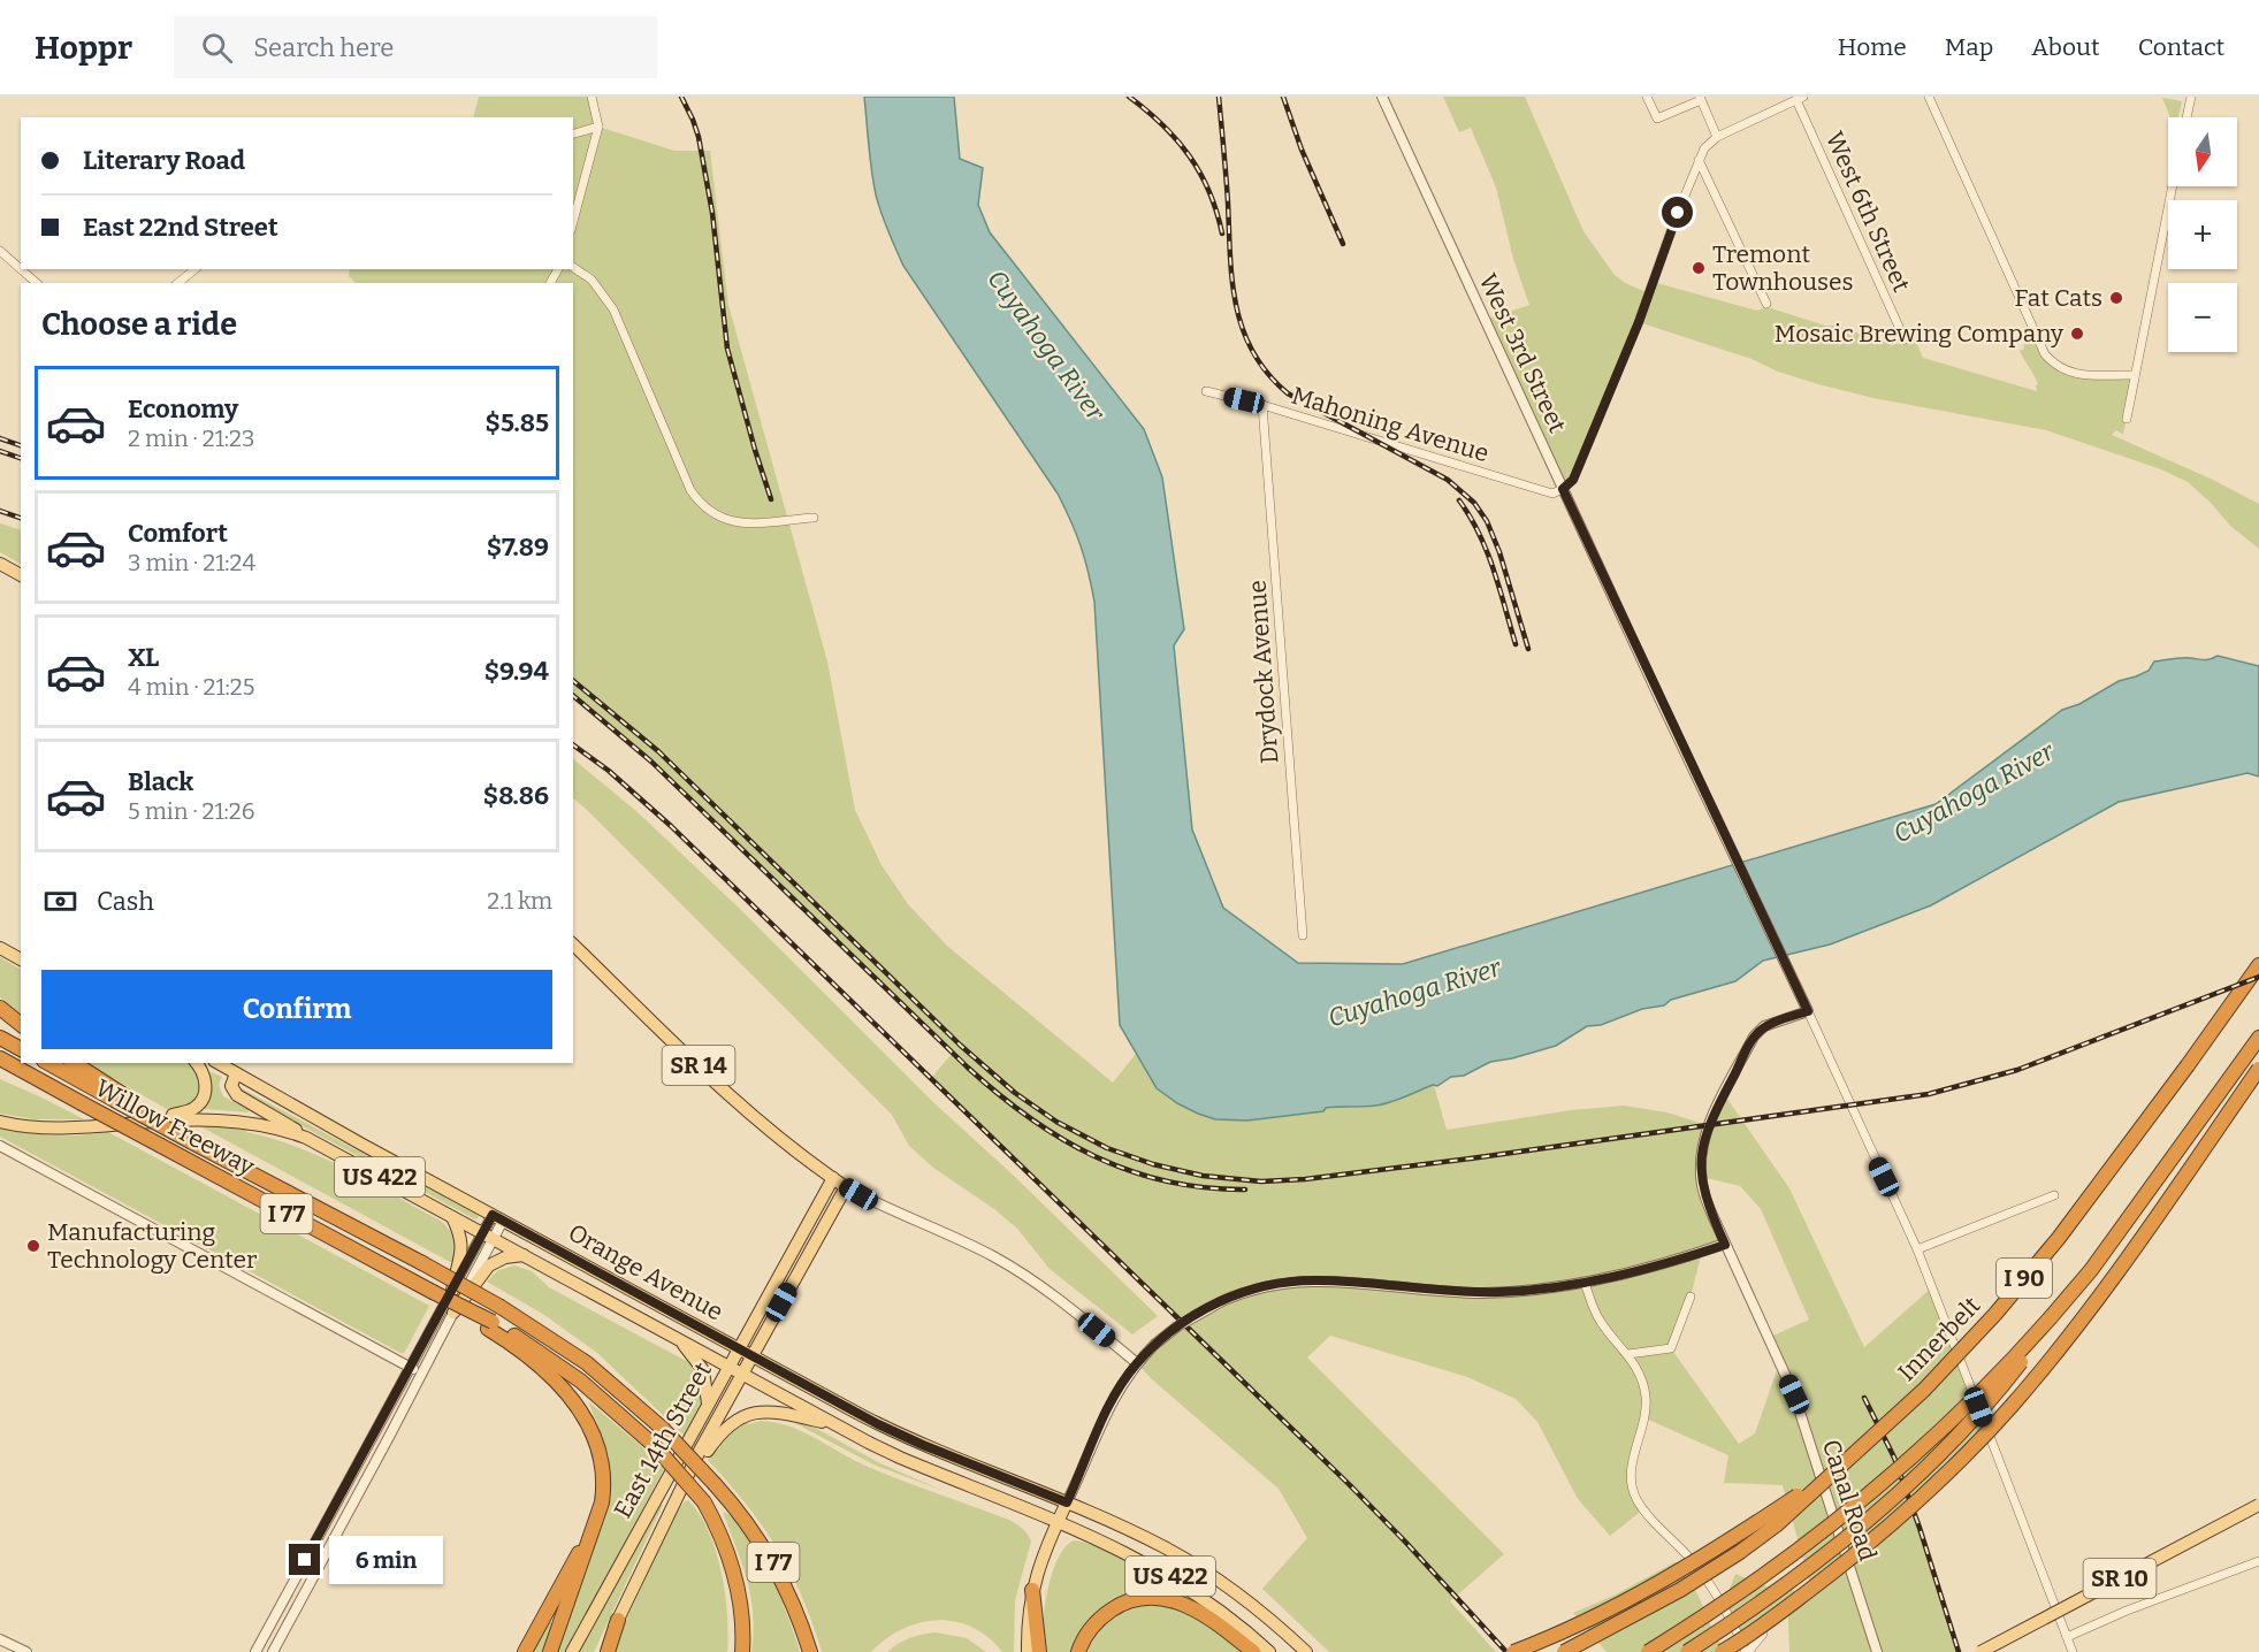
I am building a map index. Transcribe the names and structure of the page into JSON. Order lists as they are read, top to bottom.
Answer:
{
  "streets": {
    "highway": [
      "Willow Freeway",
      "I 77",
      "I 90",
      "Innerbelt"
    ],
    "main road": [
      "SR 14",
      "US 422",
      "Orange Avenue",
      "East 14th Street",
      "SR 10"
    ],
    "street": [
      "West 6th Street",
      "West 3rd Street",
      "Mahoning Avenue",
      "Drydock Avenue",
      "Canal Road"
    ]
  },
  "crossings": [
    ["West 3rd Street", "Mahoning Avenue"],
    ["West 3rd Street", "Canal Road"],
    ["Mahoning Avenue", "Drydock Avenue"],
    ["SR 14", "East 14th Street"],
    ["Willow Freeway", "I 77"],
    ["US 422", "Orange Avenue"],
    ["Orange Avenue", "East 14th Street"]
  ],
  "water": ["Cuyahoga River"],
  "places": [
    "Tremont Townhouses",
    "Fat Cats",
    "Mosaic Brewing Company",
    "Manufacturing Technology Center"
  ],
  "north": "bottom",
  "page": {
    "header": "Hoppr",
    "search": "Search here",
    "nav": [
      "Home",
      "Map",
      "About",
      "Contact"
    ],
    "map_buttons": ["+", "−"],
    "banner": ["Literary Road", "East 22nd Street"],
    "heading": "Choose a ride",
    "list": [
      {
        "name": "Economy",
        "note": "2 min · 21:23",
        "value": "$5.85"
      },
      {
        "name": "Comfort",
        "note": "3 min · 21:24",
        "value": "$7.89"
      },
      {
        "name": "XL",
        "note": "4 min · 21:25",
        "value": "$9.94"
      },
      {
        "name": "Black",
        "note": "5 min · 21:26",
        "value": "$8.86"
      }
    ],
    "pay": ["Cash", "2.1 km"],
    "buttons": "Confirm",
    "bubble": "6 min"
  }
}
